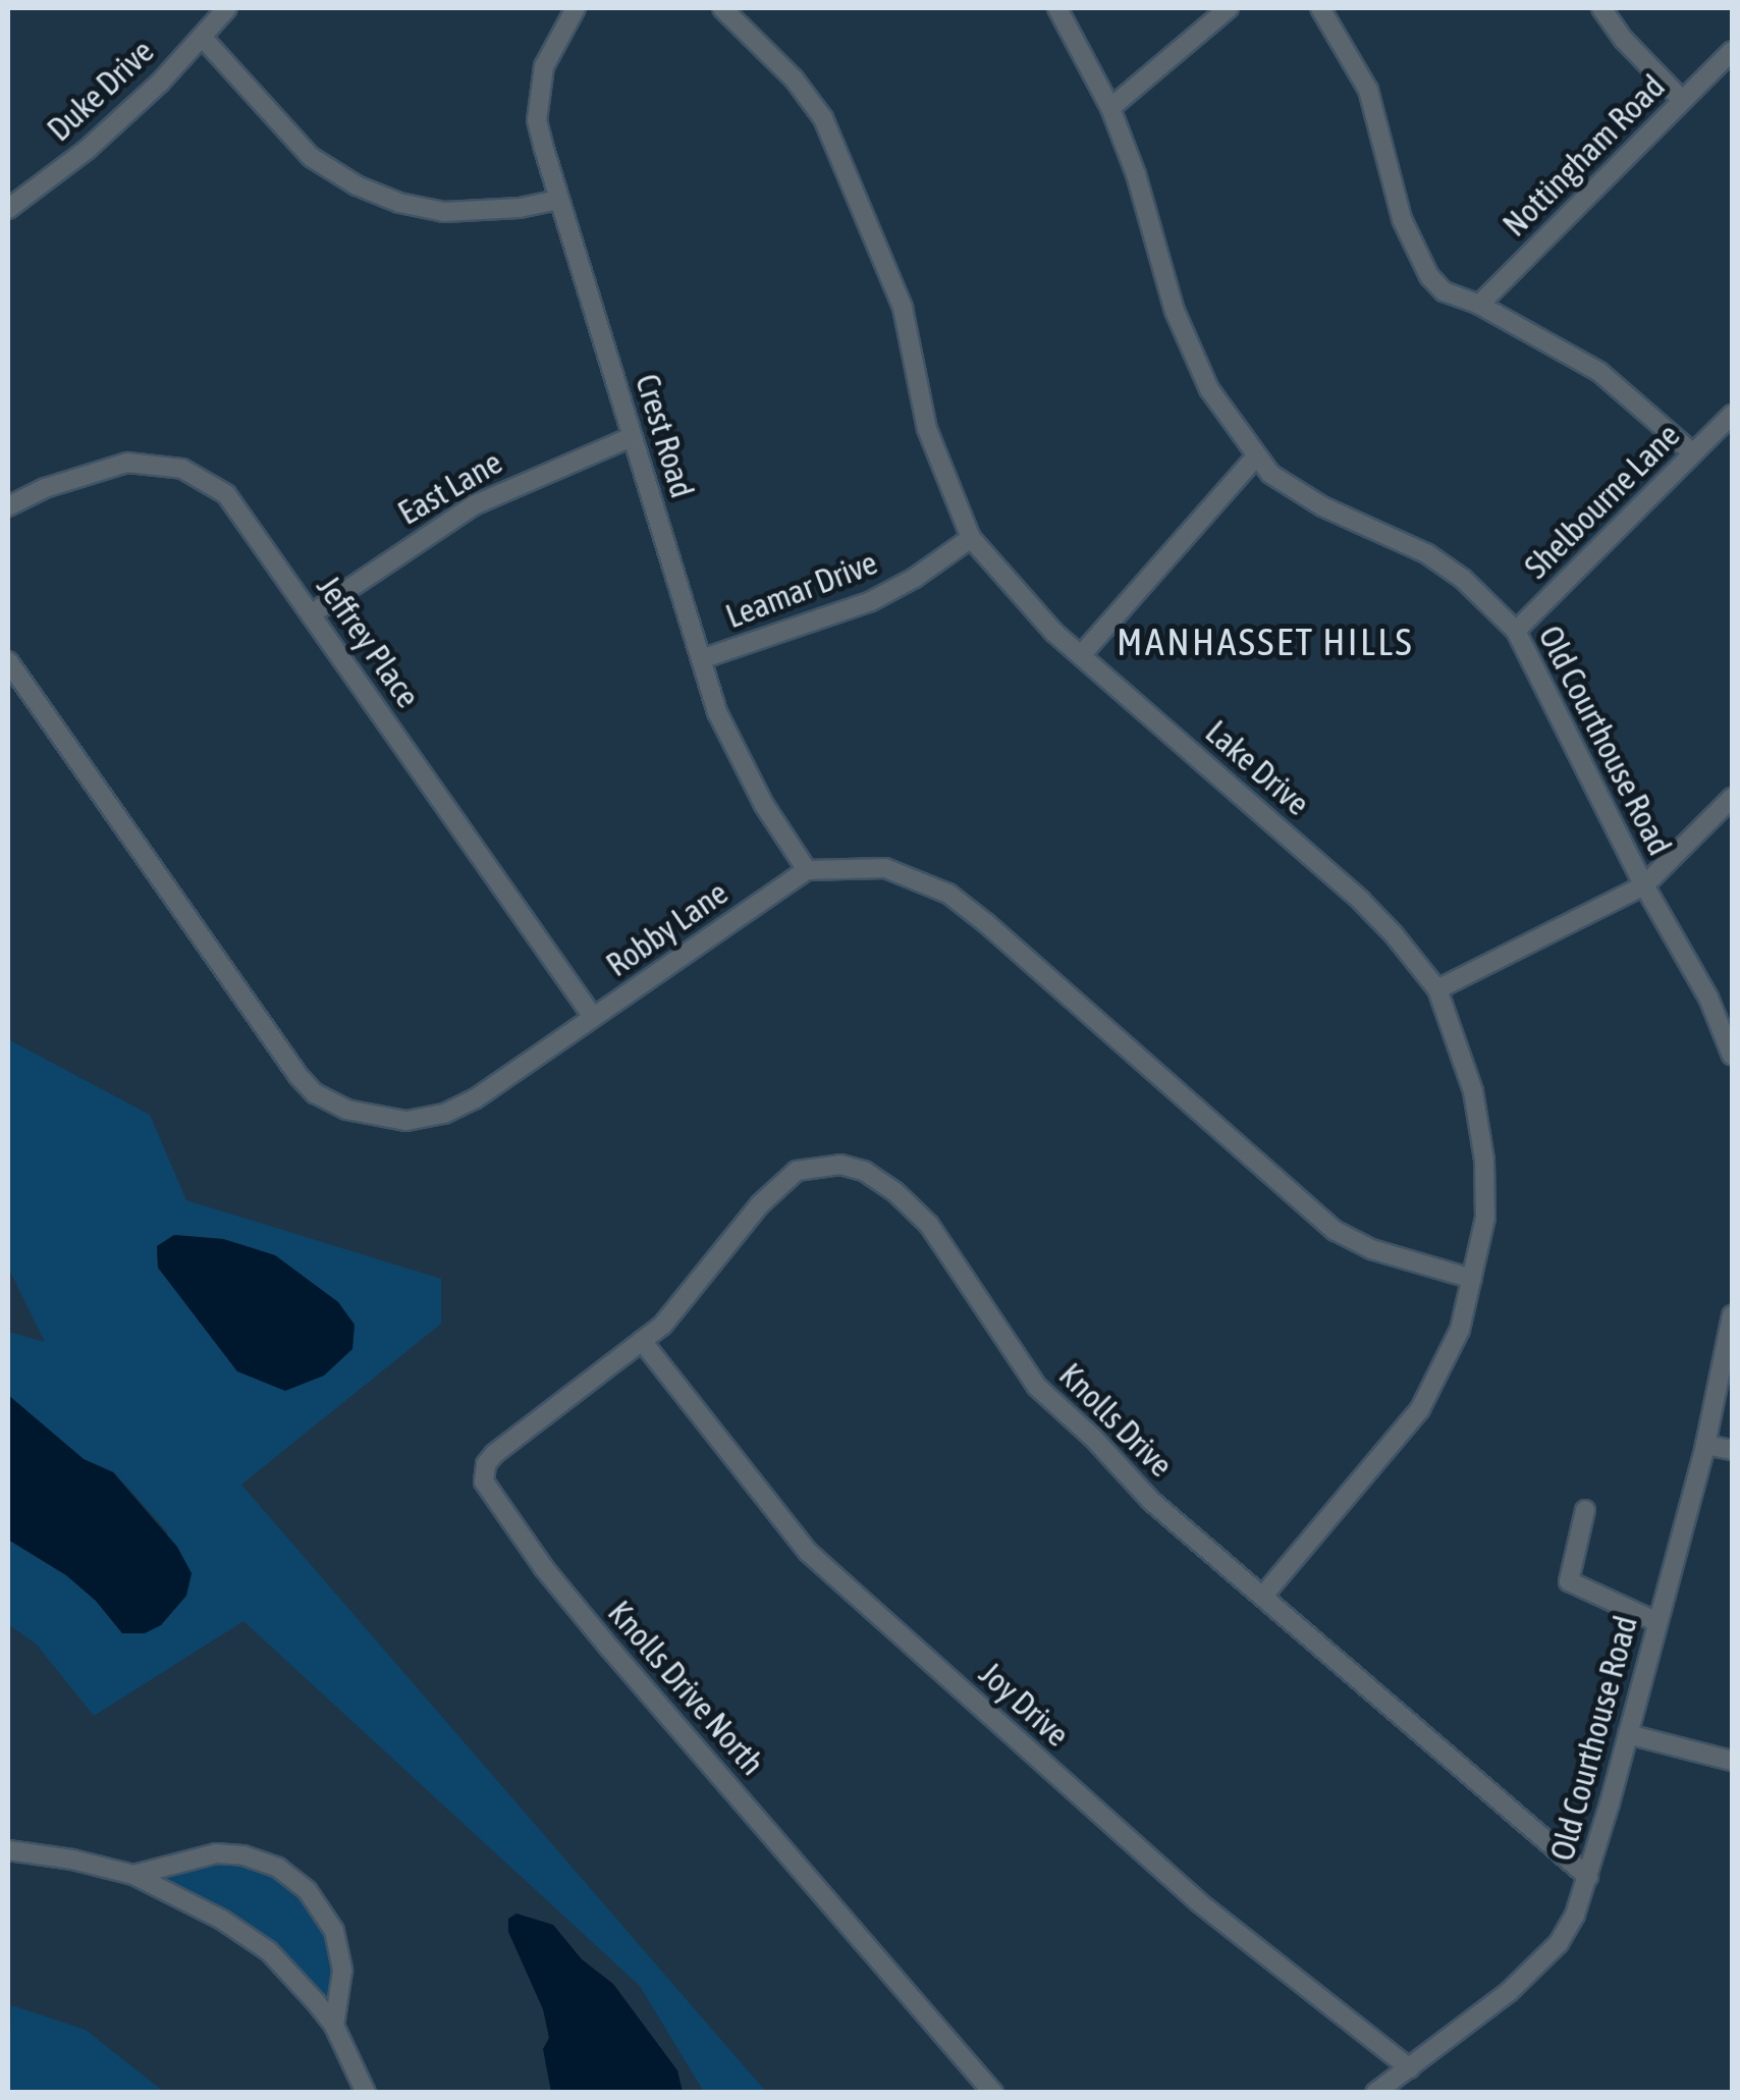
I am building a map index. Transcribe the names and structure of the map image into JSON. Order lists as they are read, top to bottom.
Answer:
{
  "streets": {
    "street": [
      "Duke Drive",
      "Nottingham Road",
      "Crest Road",
      "East Lane",
      "Shelbourne Lane",
      "Leamar Drive",
      "Jeffrey Place",
      "Old Courthouse Road",
      "Lake Drive",
      "Robby Lane",
      "Knolls Drive",
      "Knolls Drive North",
      "Joy Drive"
    ]
  },
  "crossings": [
    ["Crest Road", "East Lane"],
    ["Crest Road", "Leamar Drive"],
    ["Crest Road", "Robby Lane"],
    ["East Lane", "Jeffrey Place"],
    ["Shelbourne Lane", "Old Courthouse Road"],
    ["Leamar Drive", "Lake Drive"],
    ["Jeffrey Place", "Robby Lane"],
    ["Old Courthouse Road", "Knolls Drive"],
    ["Old Courthouse Road", "Joy Drive"],
    ["Lake Drive", "Knolls Drive"],
    ["Knolls Drive", "Knolls Drive North"],
    ["Knolls Drive", "Joy Drive"],
    ["Knolls Drive North", "Joy Drive"]
  ],
  "districts": ["MANHASSET HILLS"]
}
